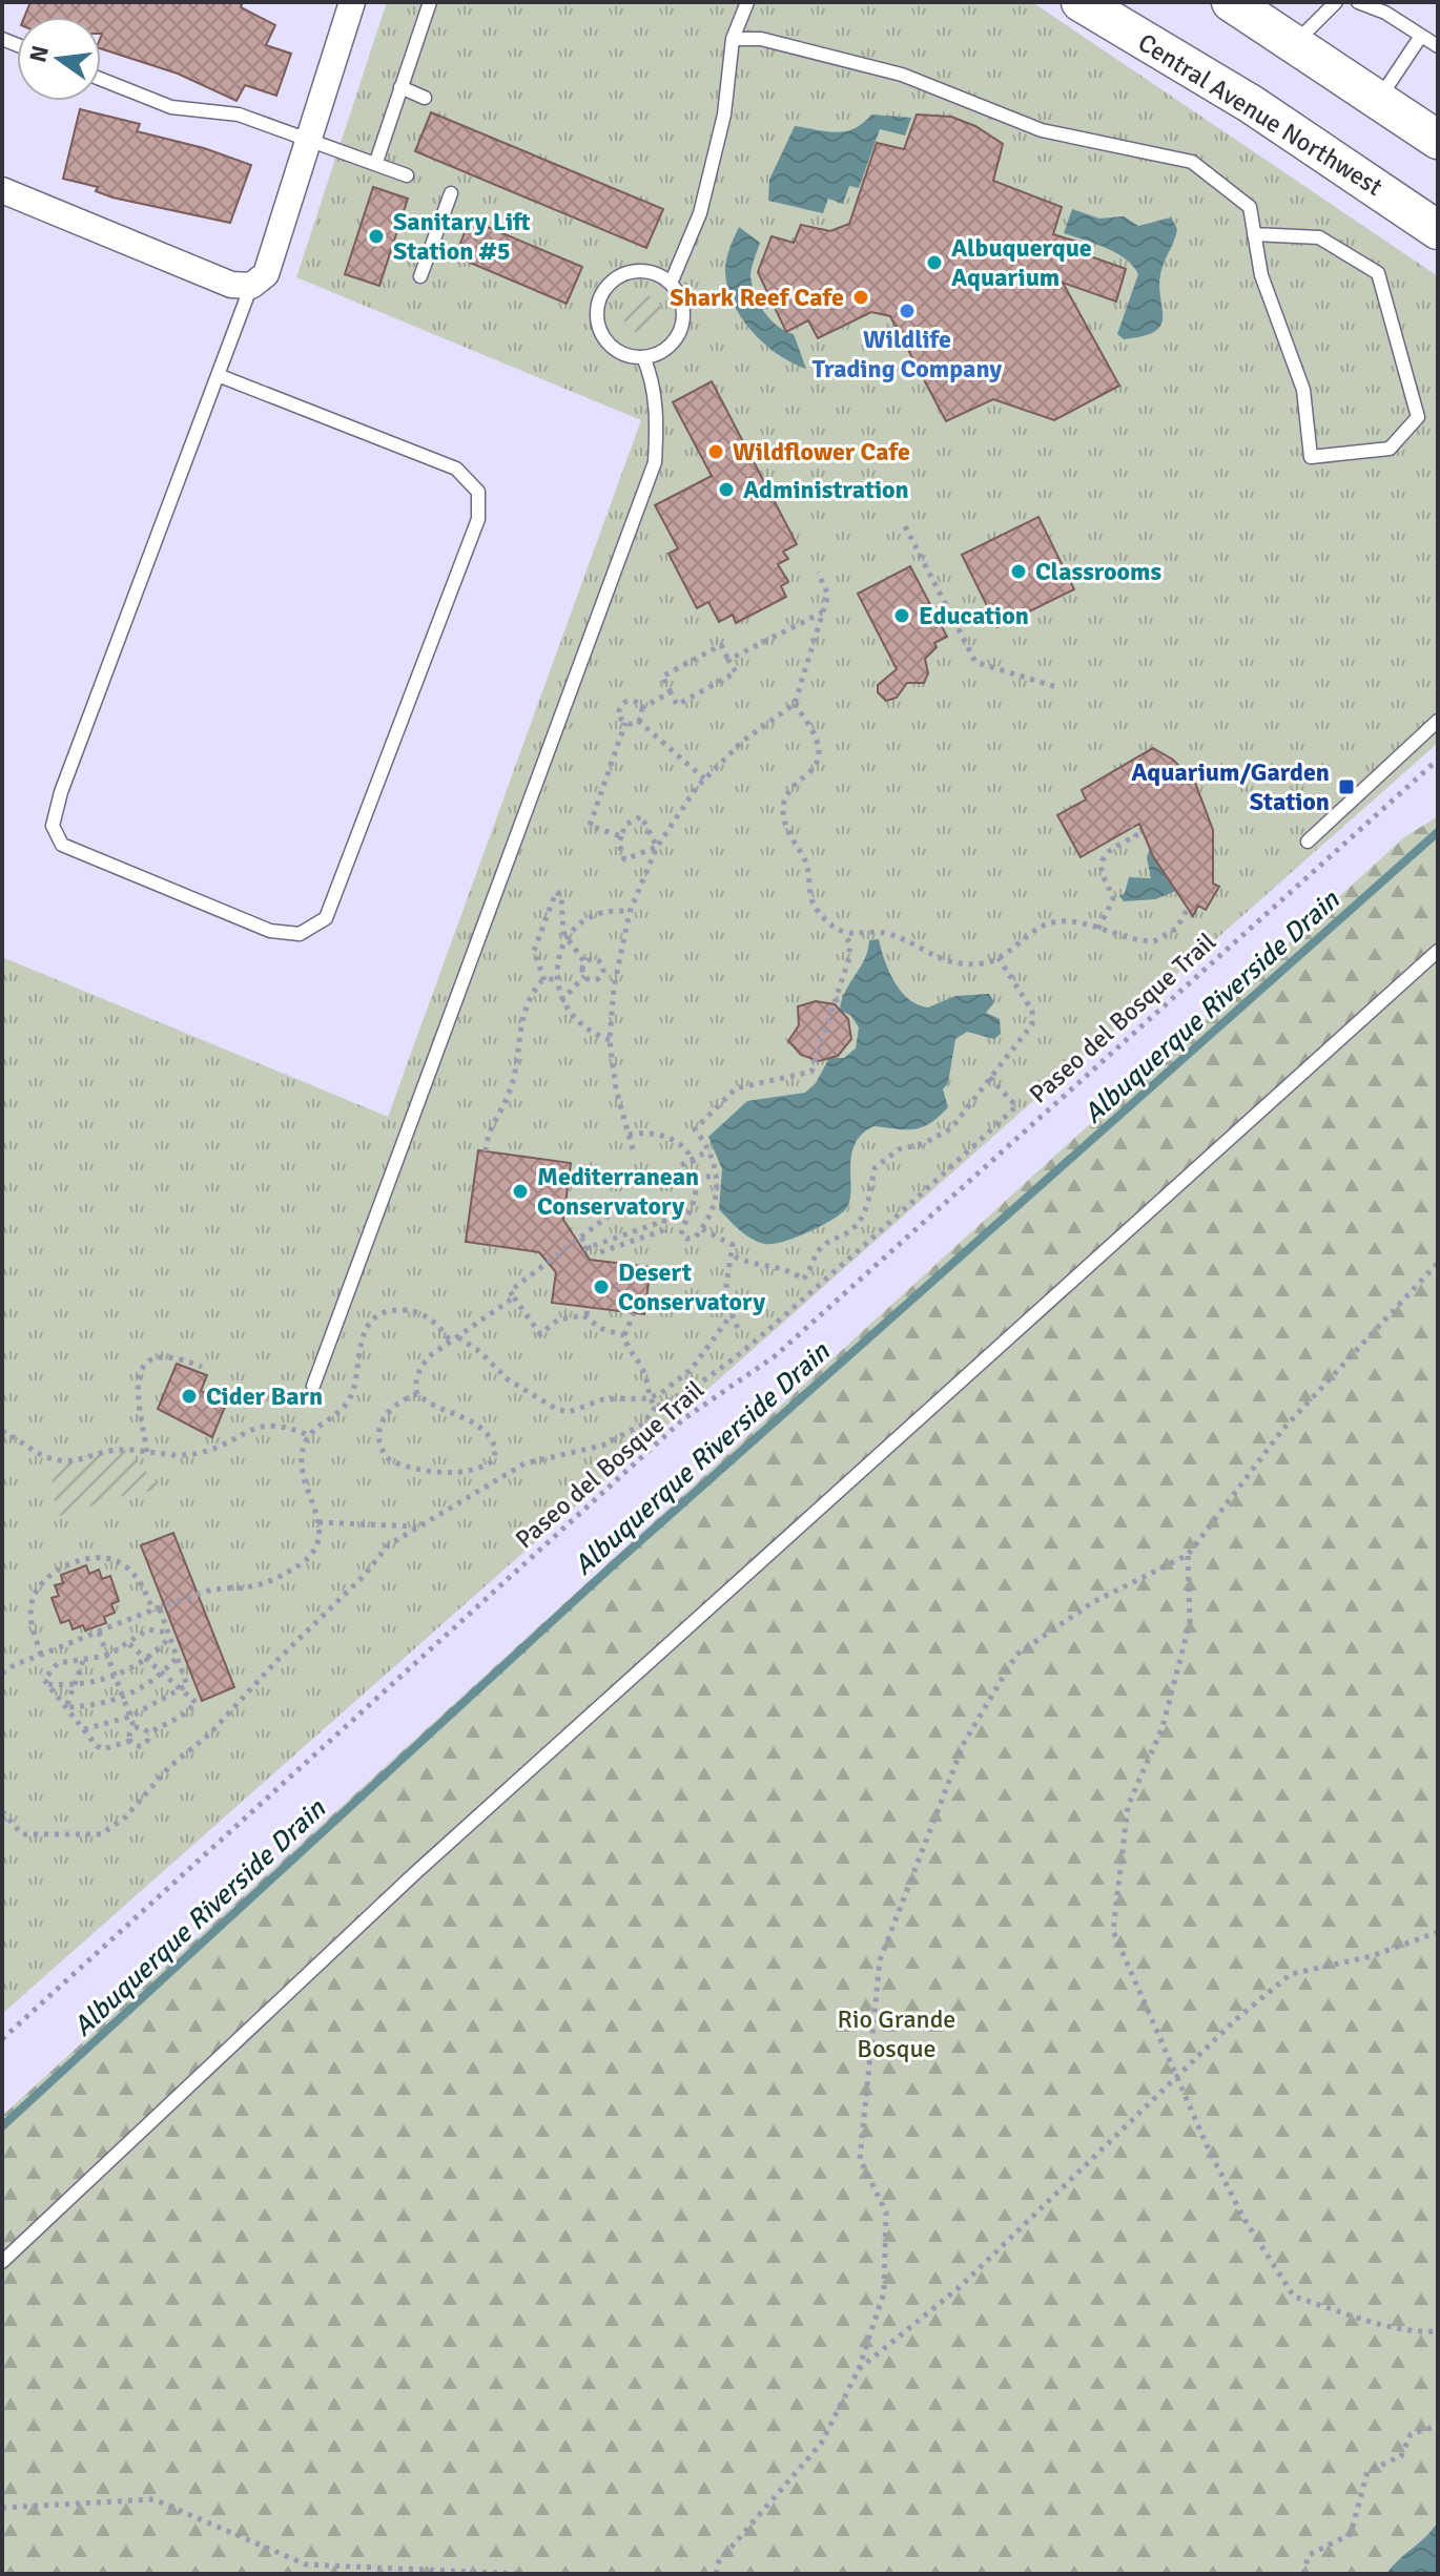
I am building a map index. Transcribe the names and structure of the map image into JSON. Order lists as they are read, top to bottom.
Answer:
{
  "streets": {
    "main road": ["Central Avenue Northwest"],
    "path": ["Paseo del Bosque Trail"]
  },
  "water": ["Albuquerque Riverside Drain"],
  "parks": ["Rio Grande Bosque"],
  "places": {
    "other": [
      "Sanitary Lift Station #5",
      "Albuquerque Aquarium",
      "Shark Reef Cafe",
      "Wildlife Trading Company",
      "Wildflower Cafe",
      "Administration",
      "Classrooms",
      "Education",
      "Mediterranean Conservatory",
      "Desert Conservatory",
      "Cider Barn"
    ],
    "transit": ["Aquarium/Garden Station"]
  },
  "north": "left"
}
